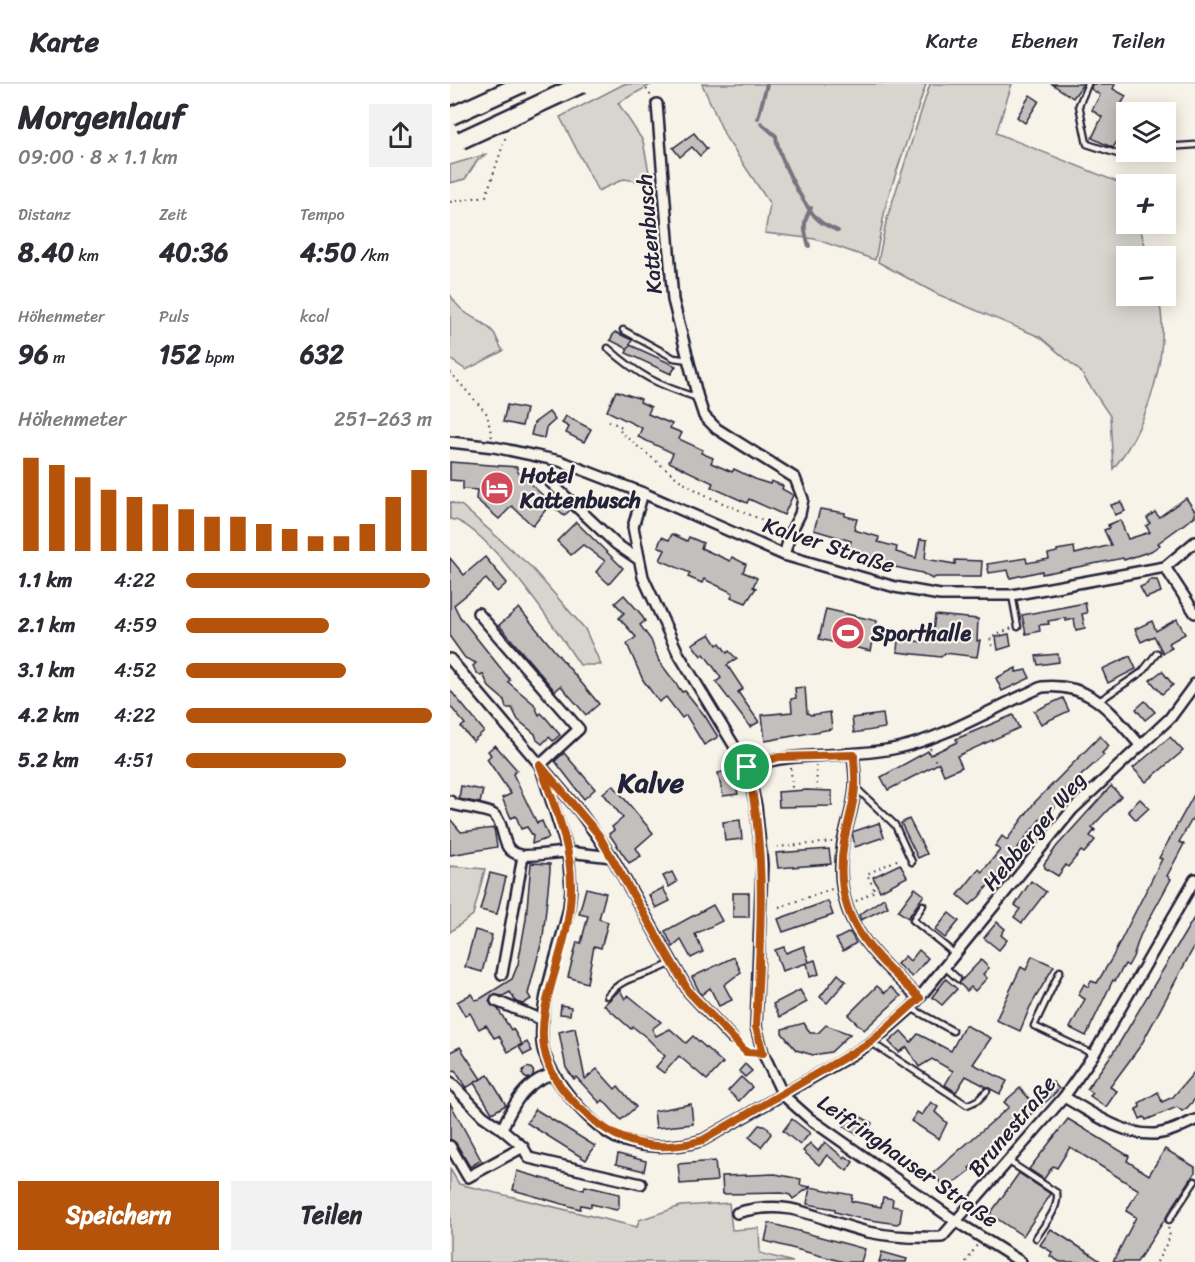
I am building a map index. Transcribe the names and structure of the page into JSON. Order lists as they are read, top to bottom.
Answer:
{
  "streets": {
    "street": [
      "Kattenbusch",
      "Kalver Straße",
      "Hebberger Weg",
      "Brunestraße",
      "Leifringhauser Straße"
    ]
  },
  "crossings": [
    ["Kattenbusch", "Kalver Straße"],
    ["Kalver Straße", "Leifringhauser Straße"],
    ["Hebberger Weg", "Leifringhauser Straße"],
    ["Brunestraße", "Leifringhauser Straße"]
  ],
  "districts": ["Kalve"],
  "places": {
    "hotel": ["Hotel Kattenbusch"],
    "sports": ["Sporthalle"]
  },
  "page": {
    "header": "Karte",
    "nav": ["Karte", "Ebenen", "Teilen"],
    "heading": ["Morgenlauf", "09:00 · 8 × 1.1 km"],
    "map_buttons": ["+", "−"],
    "stats": [
      ["Distanz", "8.40 km"],
      ["Zeit", "40:36"],
      ["Tempo", "4:50 /km"],
      ["Höhenmeter", "96 m"],
      ["Puls", "152 bpm"],
      ["kcal", "632"]
    ],
    "chart": ["Höhenmeter", "251–263 m"],
    "list": [
      {
        "name": "1.1 km",
        "note": "4:22"
      },
      {
        "name": "2.1 km",
        "note": "4:59"
      },
      {
        "name": "3.1 km",
        "note": "4:52"
      },
      {
        "name": "4.2 km",
        "note": "4:22"
      },
      {
        "name": "5.2 km",
        "note": "4:51"
      }
    ],
    "buttons": ["Speichern", "Teilen"]
  }
}
